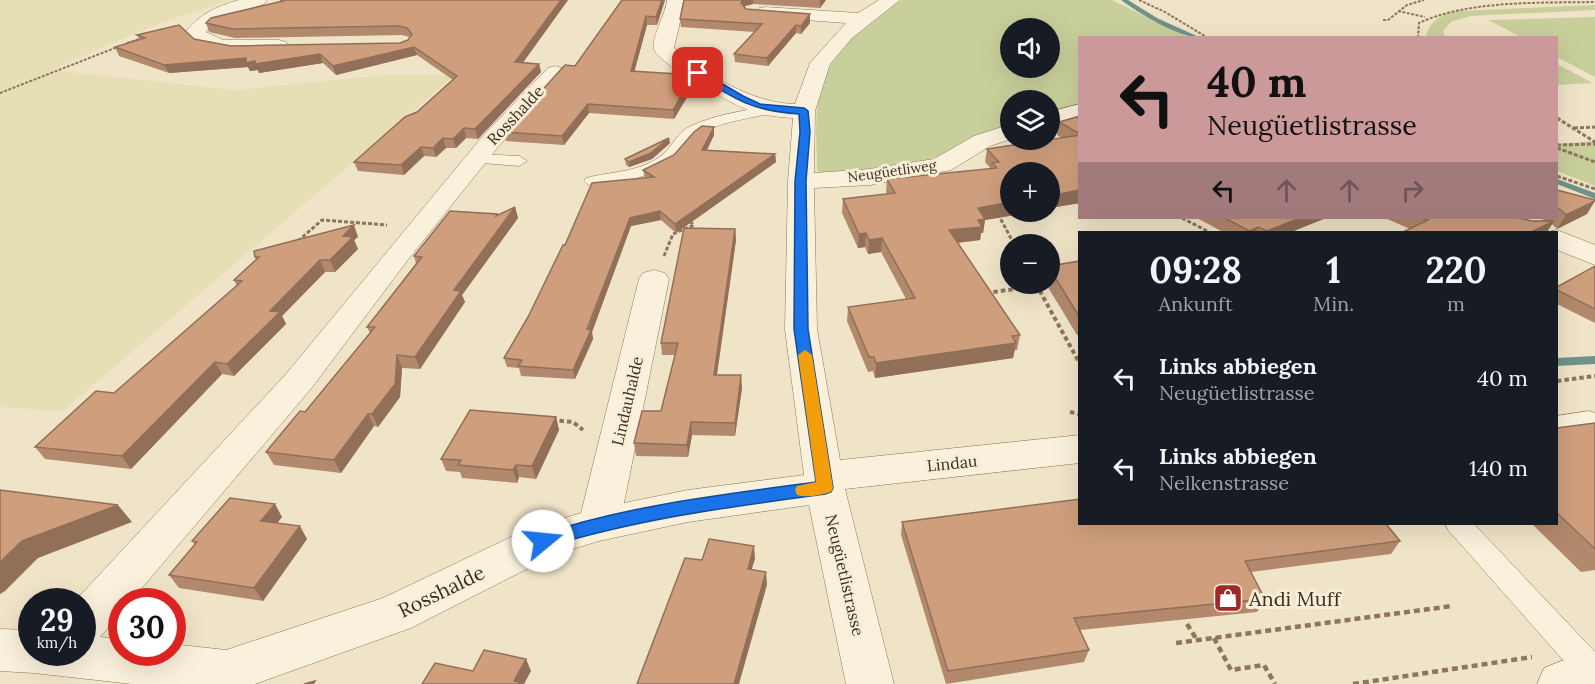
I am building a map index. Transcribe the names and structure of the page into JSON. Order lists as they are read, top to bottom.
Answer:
{
  "streets": {
    "street": [
      "Rosshalde",
      "Neugüetliweg",
      "Lindauhalde",
      "Lindau",
      "Neugüetlistrasse"
    ]
  },
  "crossings": [
    ["Rosshalde", "Lindauhalde"],
    ["Rosshalde", "Lindau"],
    ["Rosshalde", "Neugüetlistrasse"],
    ["Neugüetliweg", "Neugüetlistrasse"],
    ["Lindau", "Neugüetlistrasse"]
  ],
  "places": {
    "shop": ["Andi Muff"]
  },
  "page": {
    "map_buttons": ["+", "−"],
    "turn": ["40 m", "Neugüetlistrasse"],
    "eta": [
      "09:28",
      "Ankunft",
      "1",
      "Min.",
      "220",
      "m"
    ],
    "list": [
      {
        "name": "Links abbiegen",
        "note": "Neugüetlistrasse",
        "value": "40 m"
      },
      {
        "name": "Links abbiegen",
        "note": "Nelkenstrasse",
        "value": "140 m"
      }
    ],
    "speed": "29 km/h",
    "limit": "30"
  }
}
